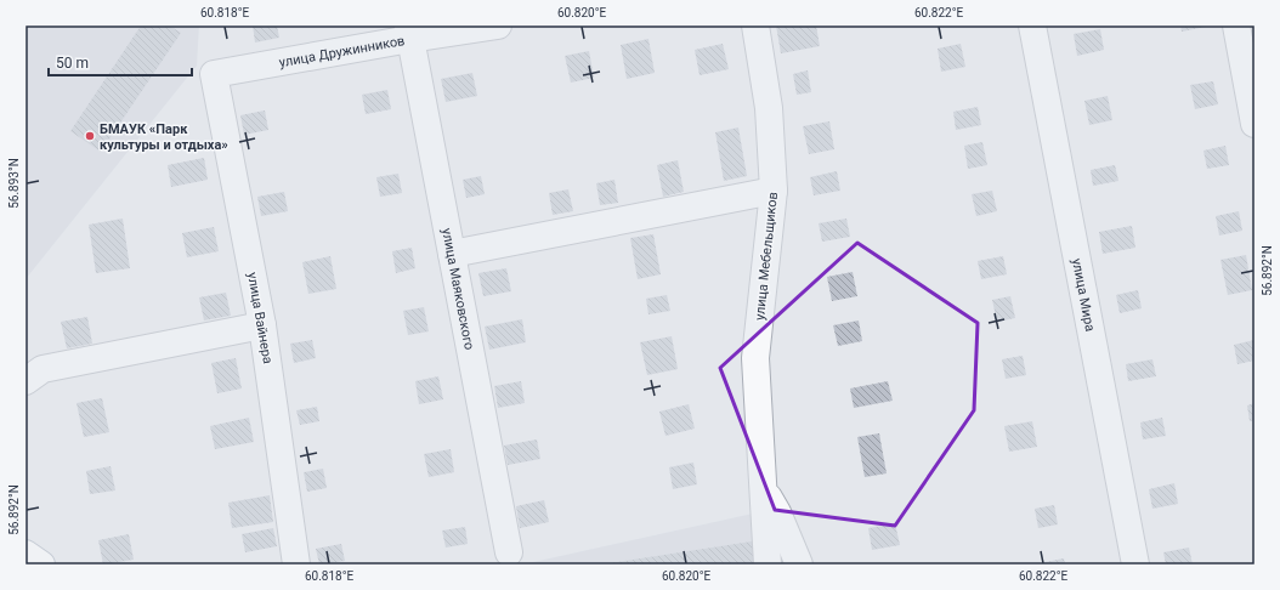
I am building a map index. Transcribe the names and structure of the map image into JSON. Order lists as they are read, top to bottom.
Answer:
{
  "streets": {
    "street": [
      "улица Дружинников",
      "улица Мебельщиков",
      "улица Маяковского",
      "улица Мира",
      "улица Вайнера"
    ]
  },
  "crossings": [
    ["улица Дружинников", "улица Маяковского"],
    ["улица Дружинников", "улица Вайнера"]
  ],
  "places": ["БМАУК «Парк культуры и отдыха»"],
  "scale_bar": "50 m",
  "coordinates": [
    "60.818°E",
    "60.820°E",
    "60.822°E",
    "56.893°N",
    "56.892°N"
  ]
}
